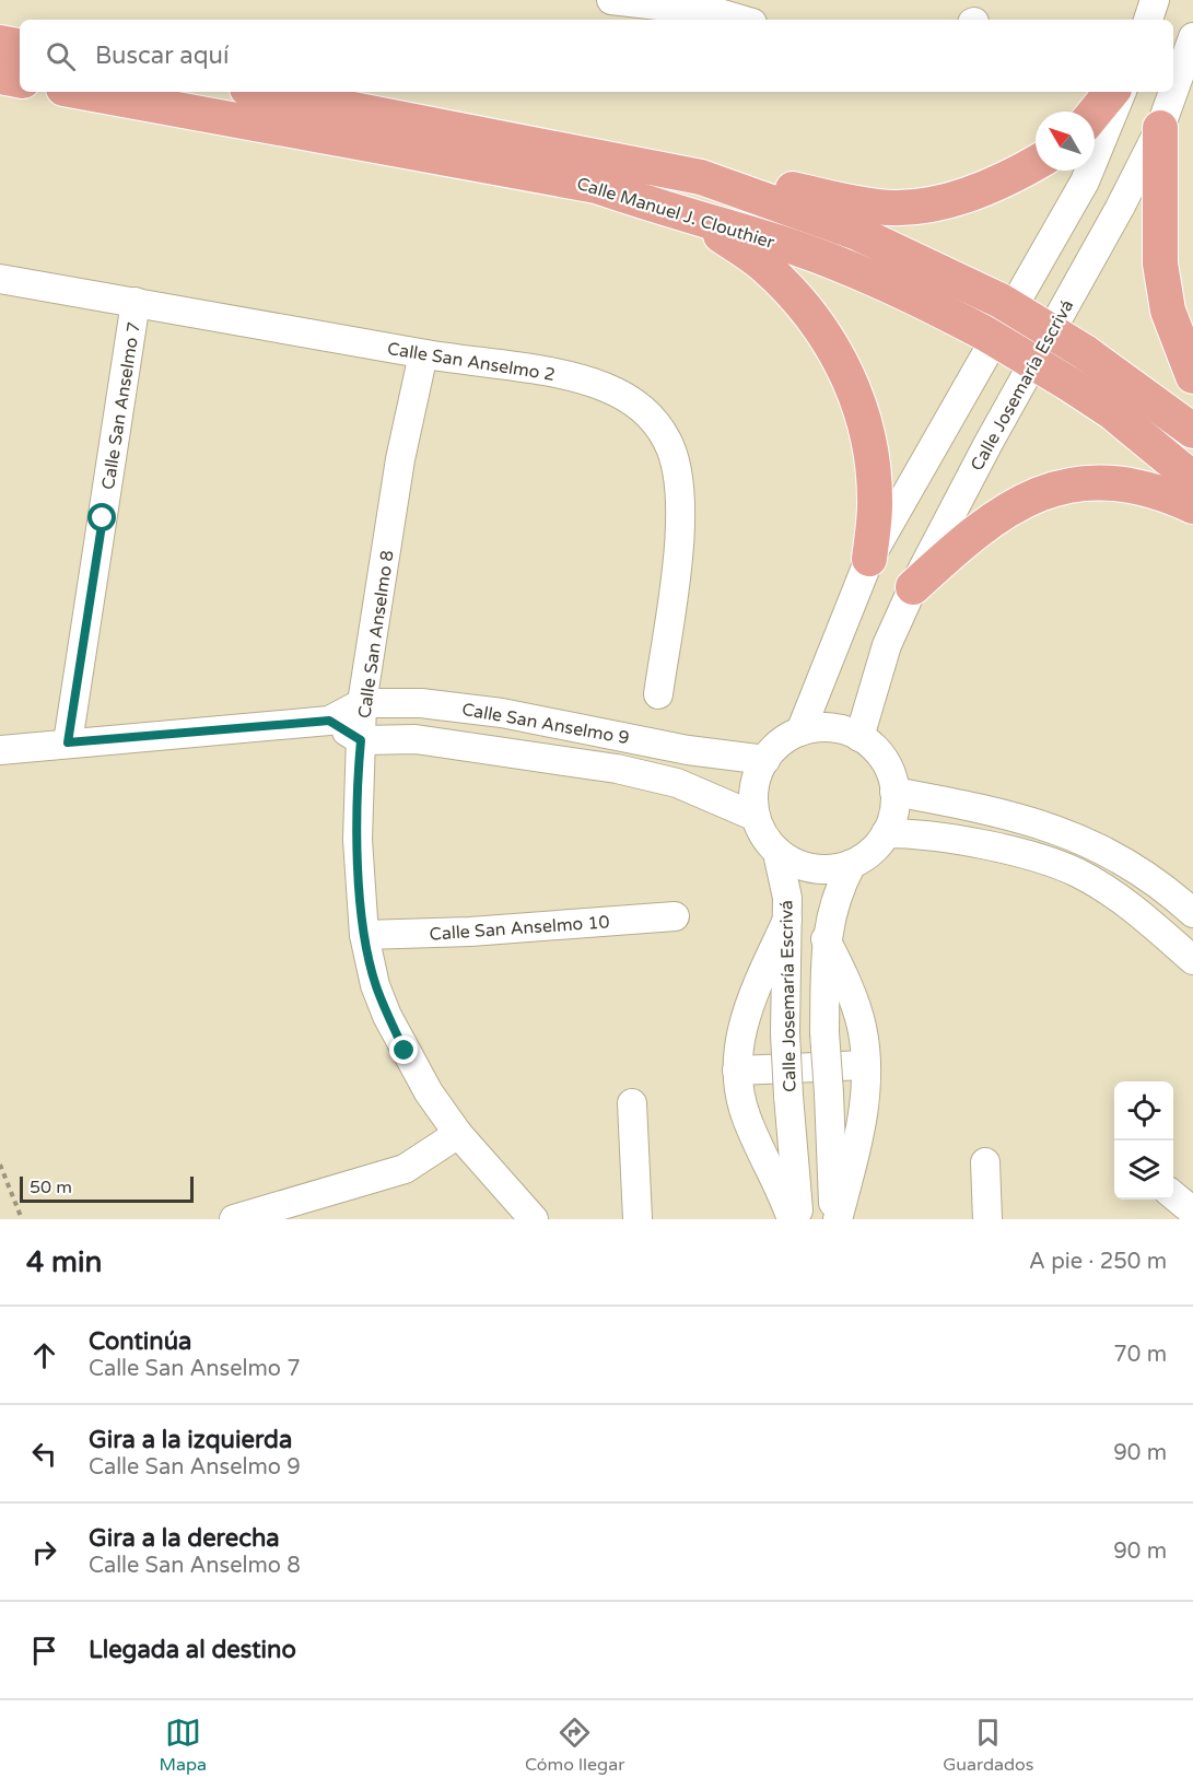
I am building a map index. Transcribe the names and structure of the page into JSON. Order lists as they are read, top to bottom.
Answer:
{
  "streets": {
    "main road": ["Calle Manuel J. Clouthier"],
    "street": [
      "Calle San Anselmo 2",
      "Calle Josemaría Escrivá",
      "Calle San Anselmo 7",
      "Calle San Anselmo 8",
      "Calle San Anselmo 9",
      "Calle San Anselmo 10"
    ]
  },
  "crossings": [
    ["Calle San Anselmo 2", "Calle San Anselmo 7"],
    ["Calle San Anselmo 2", "Calle San Anselmo 8"],
    ["Calle Josemaría Escrivá", "Calle San Anselmo 9"],
    ["Calle San Anselmo 7", "Calle San Anselmo 9"],
    ["Calle San Anselmo 8", "Calle San Anselmo 9"],
    ["Calle San Anselmo 8", "Calle San Anselmo 10"]
  ],
  "scale_bar": "50 m",
  "north": "top left",
  "page": {
    "search": "Buscar aquí",
    "scale": "50 m",
    "heading": ["4 min", "A pie · 250 m"],
    "list": [
      ["Continúa", "Calle San Anselmo 7", "70 m"],
      ["Gira a la izquierda", "Calle San Anselmo 9", "90 m"],
      ["Gira a la derecha", "Calle San Anselmo 8", "90 m"],
      "Llegada al destino"
    ],
    "nav": ["Mapa", "Cómo llegar", "Guardados"]
  }
}
